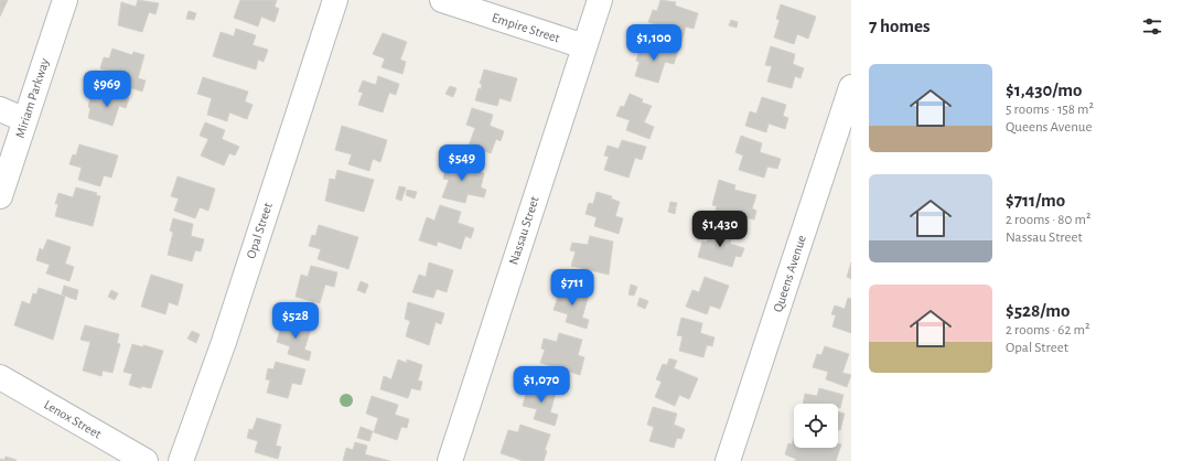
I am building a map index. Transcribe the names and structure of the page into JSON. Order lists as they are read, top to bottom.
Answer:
{
  "streets": {
    "street": [
      "Empire Street",
      "Miriam Parkway",
      "Opal Street",
      "Nassau Street",
      "Queens Avenue",
      "Lenox Street"
    ]
  },
  "crossings": [
    ["Empire Street", "Nassau Street"]
  ],
  "page": {
    "heading": "7 homes",
    "price": [
      "$1,100",
      "$969",
      "$549",
      "$1,430",
      "$711",
      "$528",
      "$1,070"
    ],
    "list": [
      {
        "name": "$1,430/mo",
        "note": "5 rooms · 158 m² · Queens Avenue"
      },
      {
        "name": "$711/mo",
        "note": "2 rooms · 80 m² · Nassau Street"
      },
      {
        "name": "$528/mo",
        "note": "2 rooms · 62 m² · Opal Street"
      }
    ]
  }
}
